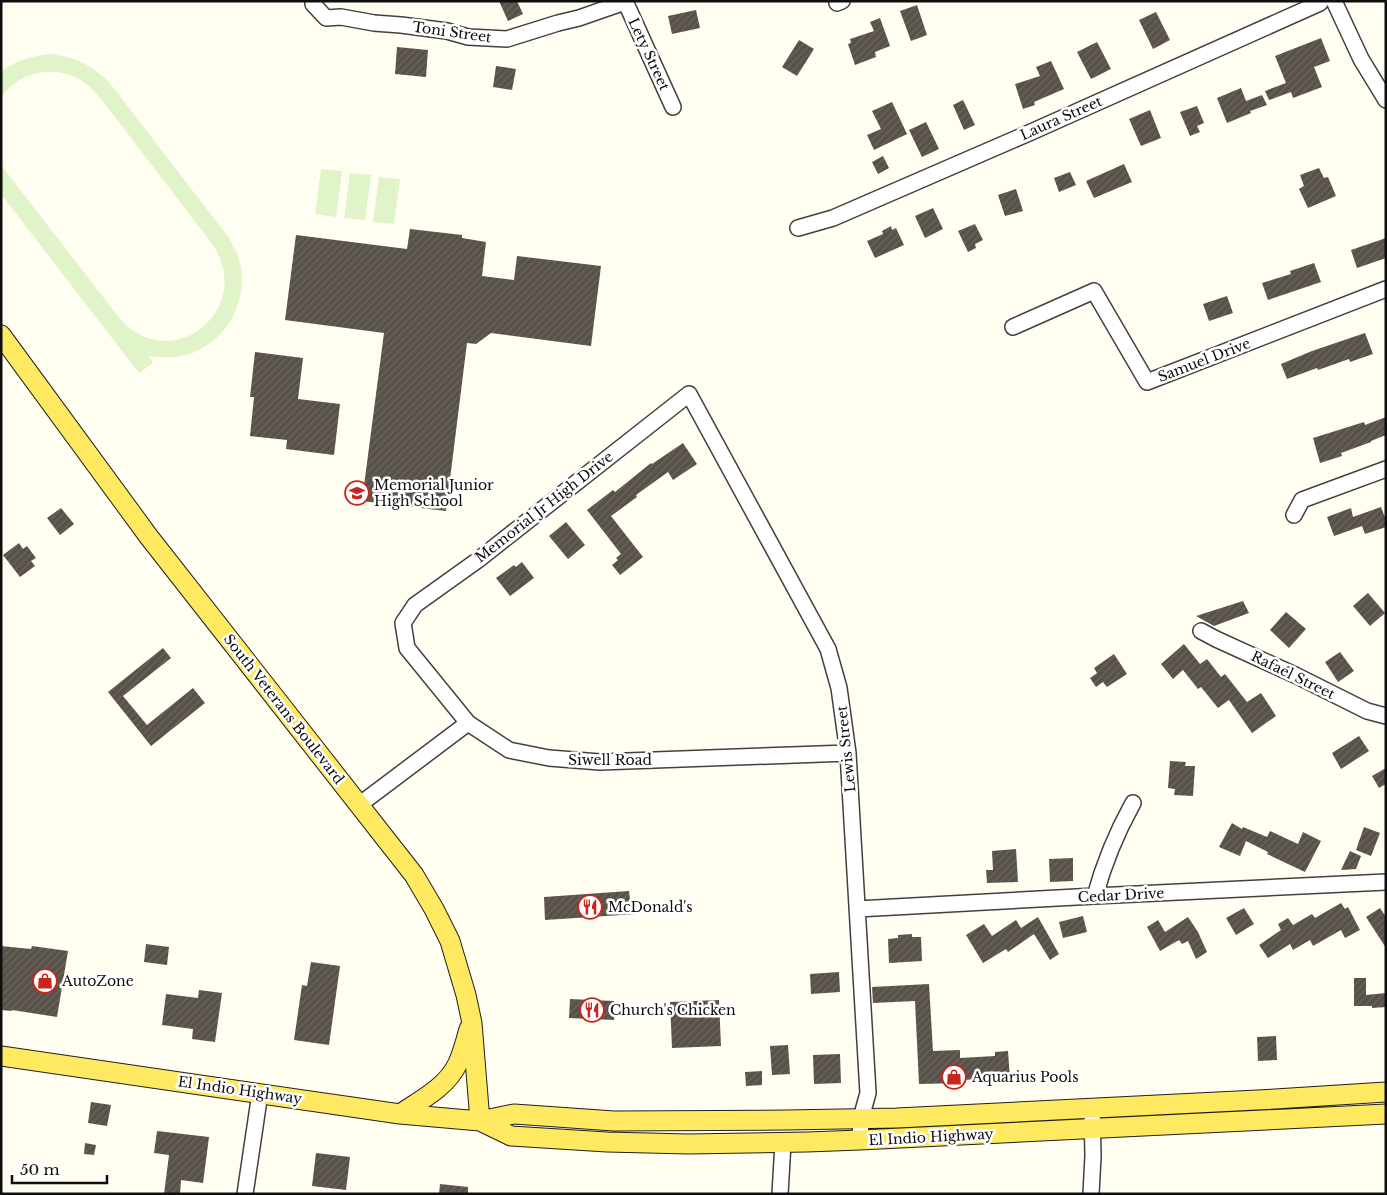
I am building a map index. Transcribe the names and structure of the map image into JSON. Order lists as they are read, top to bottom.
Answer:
{
  "streets": {
    "main road": ["South Veterans Boulevard", "El Indio Highway"],
    "street": [
      "Toni Street",
      "Lety Street",
      "Laura Street",
      "Samuel Drive",
      "Memorial Jr High Drive",
      "Rafaél Street",
      "Lewis Street",
      "Siwell Road",
      "Cedar Drive"
    ]
  },
  "crossings": [
    ["Toni Street", "Lety Street"],
    ["Memorial Jr High Drive", "Lewis Street"],
    ["Memorial Jr High Drive", "Siwell Road"],
    ["South Veterans Boulevard", "El Indio Highway"],
    ["Lewis Street", "Siwell Road"],
    ["Lewis Street", "Cedar Drive"],
    ["Lewis Street", "El Indio Highway"]
  ],
  "places": {
    "school or university": ["Memorial Junior High School"],
    "restaurant": ["McDonald's", "Church's Chicken"],
    "shop": ["AutoZone", "Aquarius Pools"]
  },
  "scale_bar": "50 m"
}
